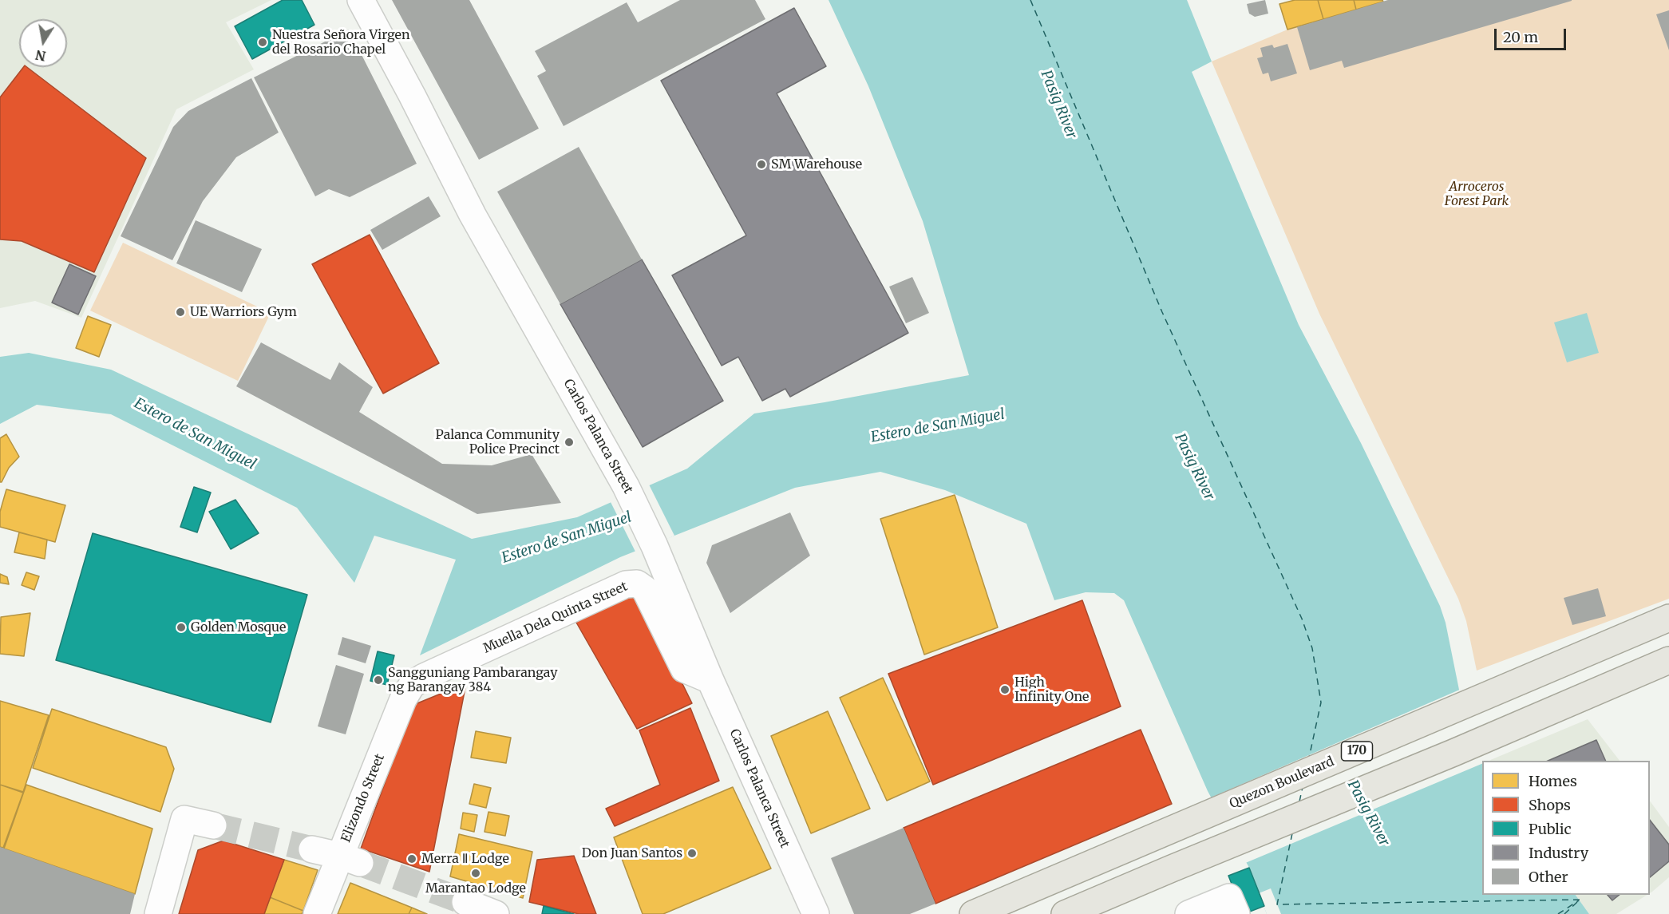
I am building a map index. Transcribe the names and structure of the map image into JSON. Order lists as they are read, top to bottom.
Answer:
{
  "streets": {
    "main road": ["170", "Quezon Boulevard"],
    "street": ["Carlos Palanca Street", "Muella Dela Quinta Street", "Elizondo Street"]
  },
  "crossings": [
    ["Carlos Palanca Street", "Muella Dela Quinta Street"],
    ["Muella Dela Quinta Street", "Elizondo Street"]
  ],
  "water": ["Pasig River", "Estero de San Miguel"],
  "parks": ["Arroceros Forest Park"],
  "places": [
    "Nuestra Señora Virgen del Rosario Chapel",
    "SM Warehouse",
    "UE Warriors Gym",
    "Palanca Community Police Precinct",
    "Golden Mosque",
    "Sangguniang Pambarangay ng Barangay 384",
    "High Infinity One",
    "Don Juan Santos",
    "Merra Ⅱ Lodge",
    "Marantao Lodge"
  ],
  "legend": [
    "Homes",
    "Shops",
    "Public",
    "Industry",
    "Other"
  ],
  "scale_bar": "20 m",
  "north": "bottom"
}
